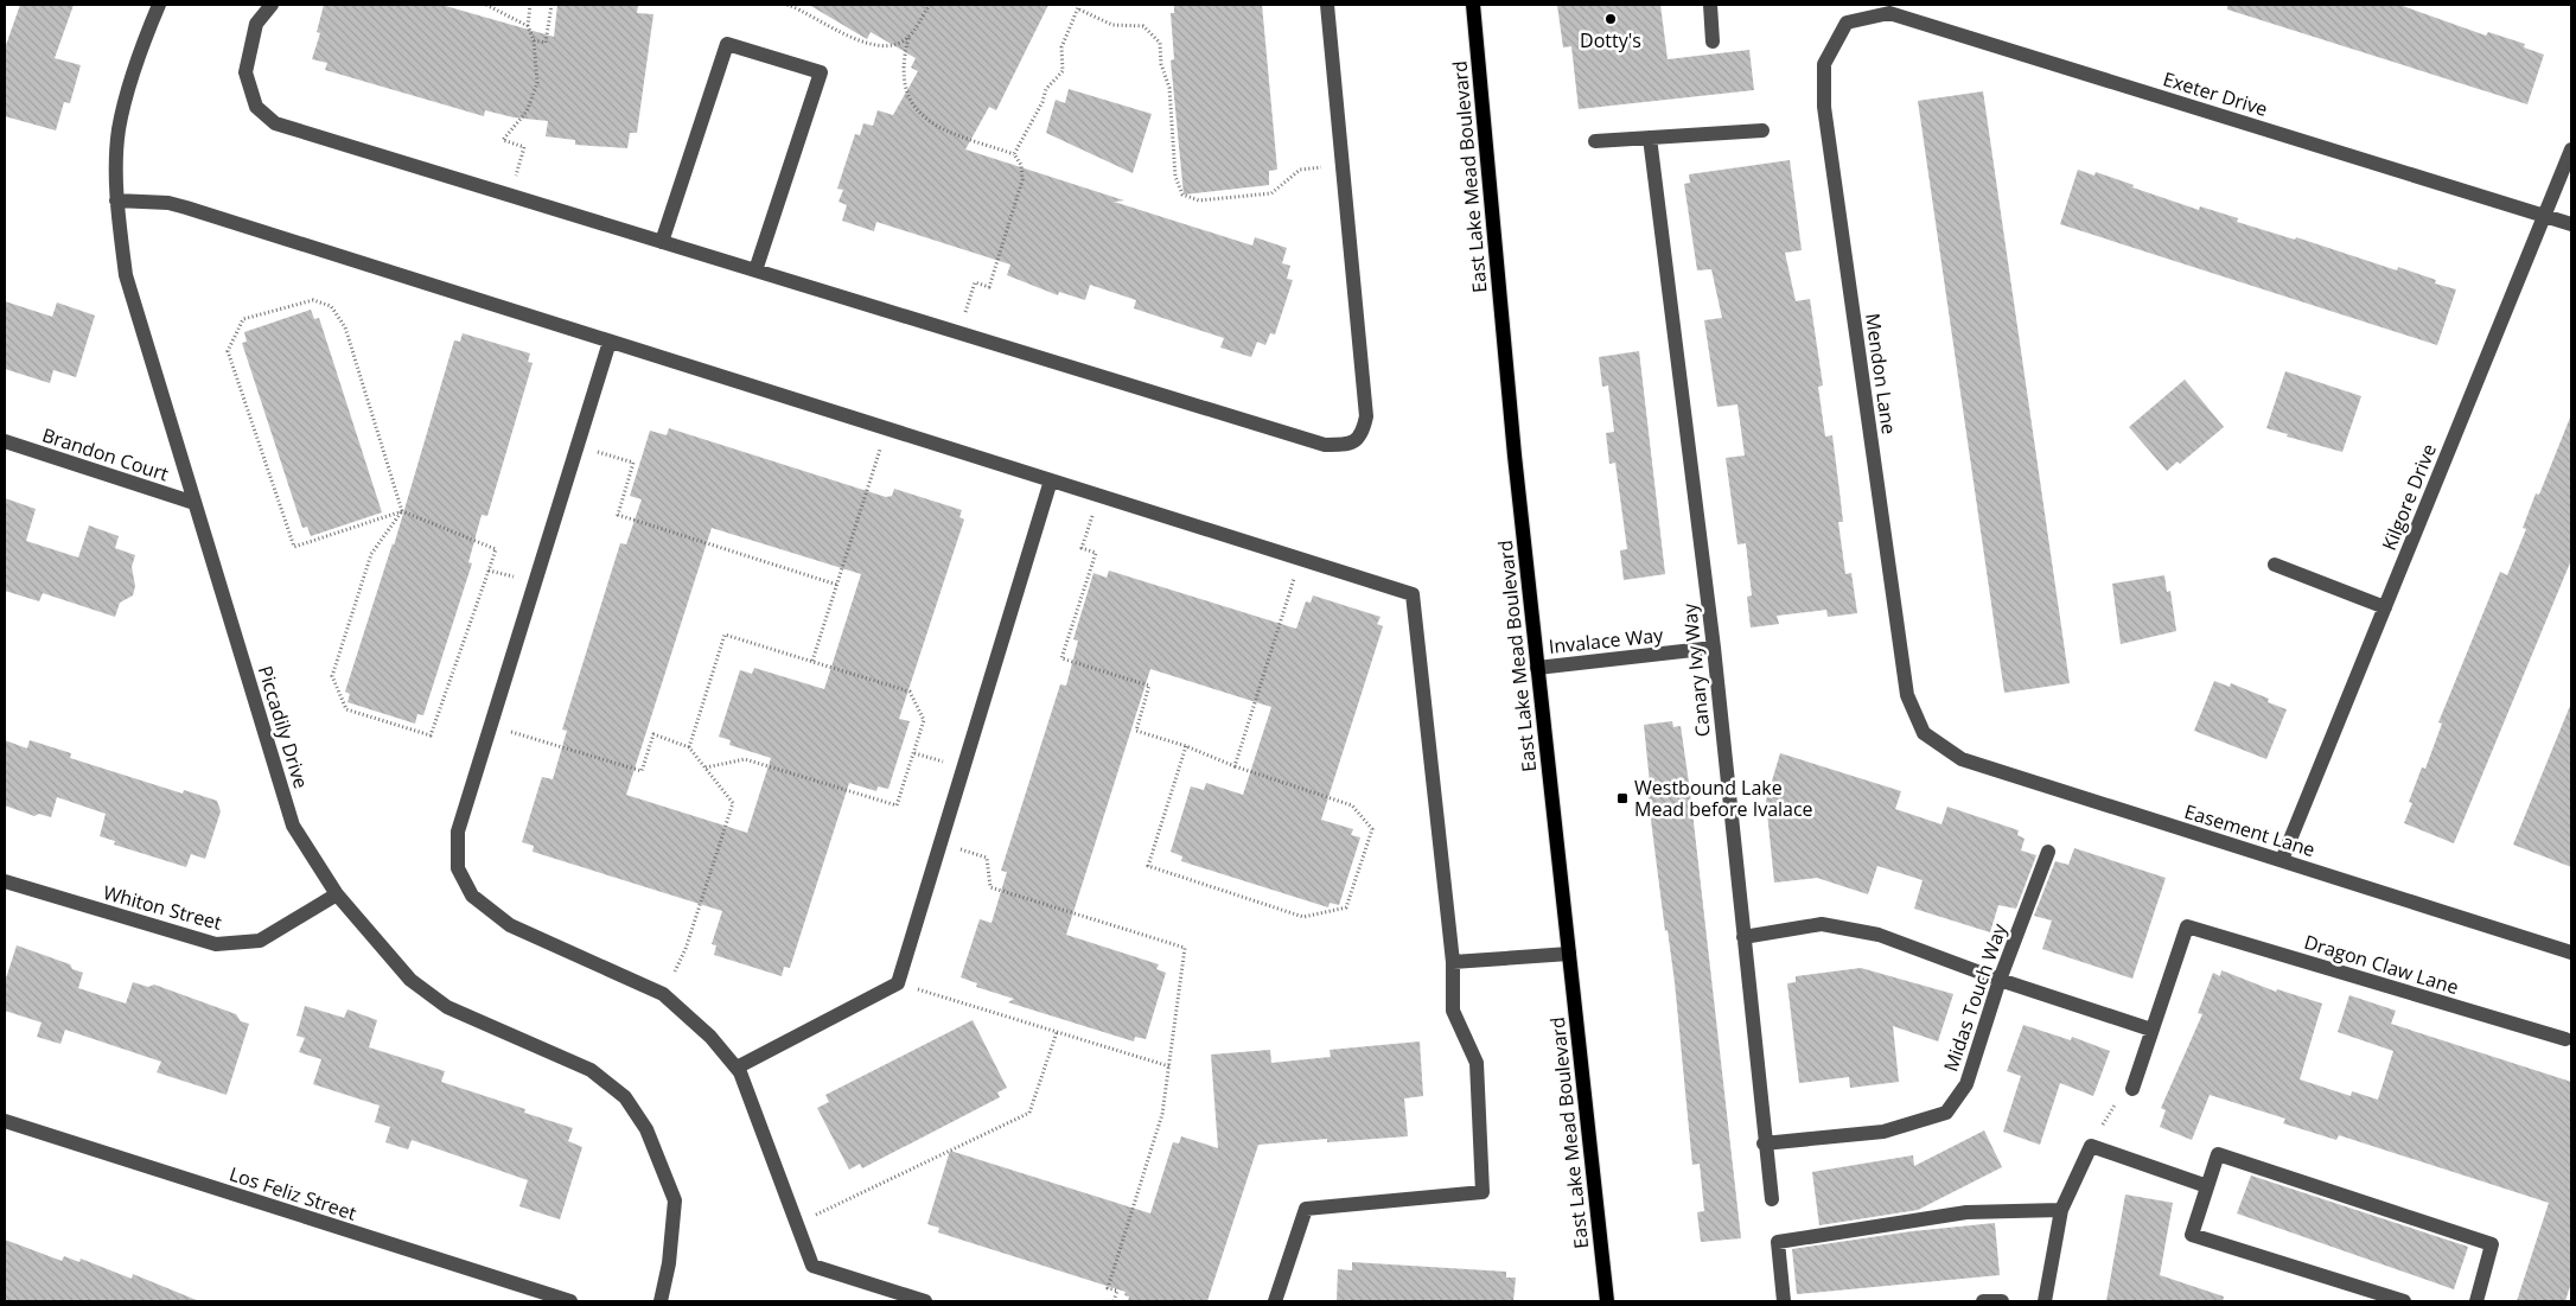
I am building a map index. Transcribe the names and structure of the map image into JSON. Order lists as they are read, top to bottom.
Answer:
{
  "streets": {
    "main road": ["East Lake Mead Boulevard"],
    "street": [
      "Exeter Drive",
      "Mendon Lane",
      "Brandon Court",
      "Kilgore Drive",
      "Invalace Way",
      "Canary Ivy Way",
      "Piccadily Drive",
      "Easement Lane",
      "Whiton Street",
      "Dragon Claw Lane",
      "Midas Touch Way",
      "Los Feliz Street"
    ]
  },
  "crossings": [
    ["Exeter Drive", "Mendon Lane"],
    ["Exeter Drive", "Kilgore Drive"],
    ["East Lake Mead Boulevard", "Invalace Way"],
    ["Mendon Lane", "Easement Lane"],
    ["Brandon Court", "Piccadily Drive"],
    ["Kilgore Drive", "Easement Lane"],
    ["Invalace Way", "Canary Ivy Way"],
    ["Canary Ivy Way", "Midas Touch Way"],
    ["Piccadily Drive", "Whiton Street"]
  ],
  "places": {
    "other": ["Dotty's"],
    "transit": ["Westbound Lake Mead before Ivalace"]
  }
}
